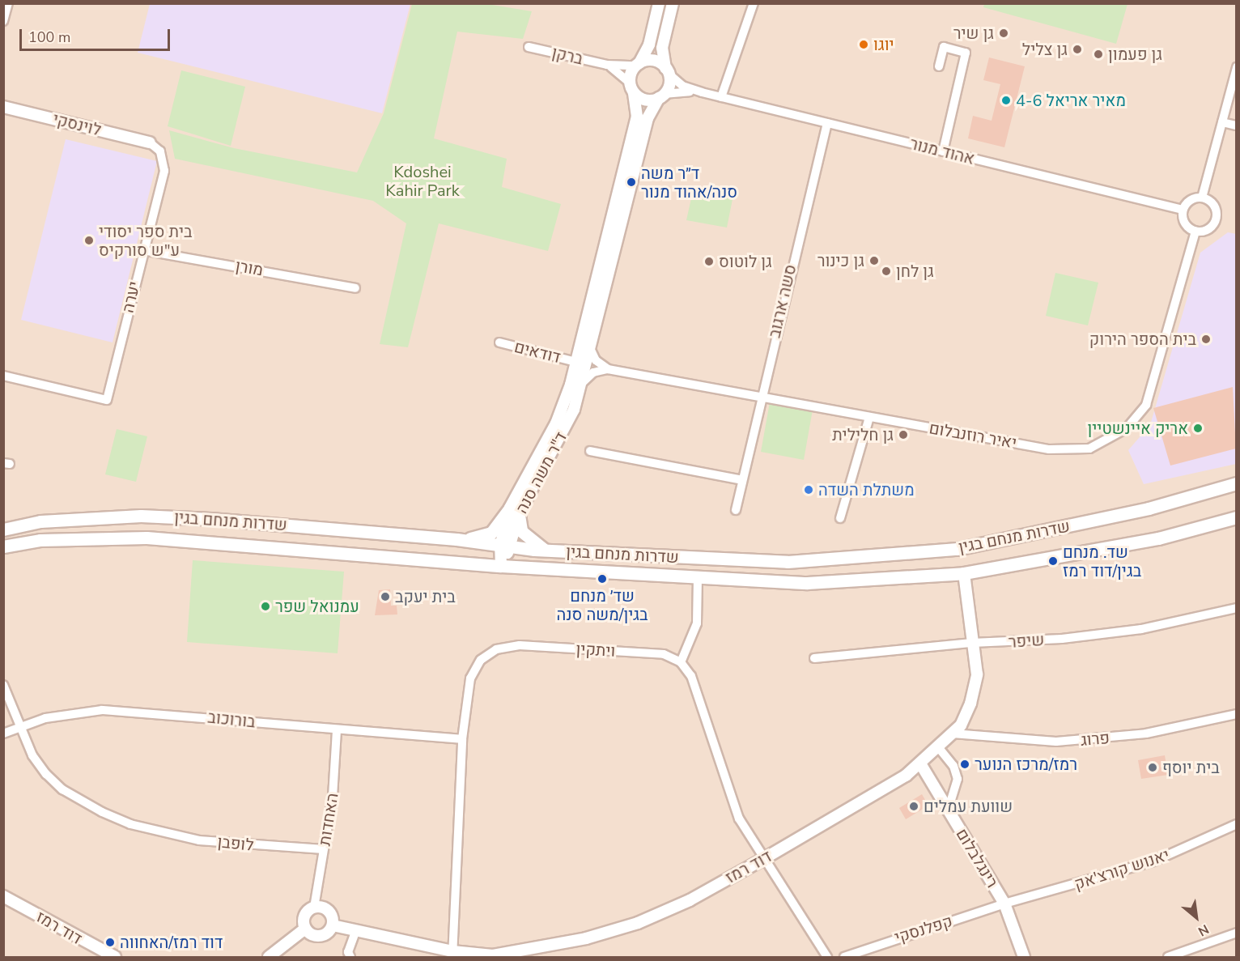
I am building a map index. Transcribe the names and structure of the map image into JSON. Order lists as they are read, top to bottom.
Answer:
{
  "streets": {
    "main road": ["שדרות מנחם בגין"],
    "street": [
      "ברקן",
      "לוינסקי",
      "אהוד מנור",
      "מורן",
      "יערה",
      "סשה ארגוב",
      "דודאים",
      "יאיר רוזנבלום",
      "ד\"ר משה סנה",
      "שיפר",
      "ויתקין",
      "בורוכוב",
      "פרוג",
      "האחדות",
      "לופבן",
      "רינגלבלום",
      "דוד רמז",
      "יאנוש קורצ'אק",
      "קפלנסקי"
    ]
  },
  "crossings": [
    ["ברקן", "אהוד מנור"],
    ["ברקן", "ד\"ר משה סנה"],
    ["לוינסקי", "יערה"],
    ["אהוד מנור", "סשה ארגוב"],
    ["אהוד מנור", "יאיר רוזנבלום"],
    ["אהוד מנור", "ד\"ר משה סנה"],
    ["מורן", "יערה"],
    ["סשה ארגוב", "יאיר רוזנבלום"],
    ["דודאים", "ד\"ר משה סנה"],
    ["ד\"ר משה סנה", "שדרות מנחם בגין"],
    ["שדרות מנחם בגין", "דוד רמז"],
    ["שיפר", "דוד רמז"],
    ["ויתקין", "בורוכוב"],
    ["ויתקין", "דוד רמז"],
    ["בורוכוב", "האחדות"],
    ["בורוכוב", "לופבן"],
    ["פרוג", "דוד רמז"],
    ["האחדות", "לופבן"],
    ["האחדות", "דוד רמז"],
    ["רינגלבלום", "דוד רמז"],
    ["רינגלבלום", "יאנוש קורצ'אק"],
    ["רינגלבלום", "קפלנסקי"],
    ["יאנוש קורצ'אק", "קפלנסקי"]
  ],
  "parks": ["Kdoshei Kahir Park"],
  "places": [
    "גן שיר",
    "יוגו",
    "גן צליל",
    "גן פעמון",
    "מאיר אריאל 4-6",
    "ד״ר משה סנה/אהוד מנור",
    "בית ספר יסודי ע\"ש סורקיס",
    "גן כינור",
    "גן לוטוס",
    "גן לחן",
    "בית הספר הירוק",
    "אריק איינשטיין",
    "גן חלילית",
    "משתלת השדה",
    "שד. מנחם בגין/דוד רמז",
    "שד׳ מנחם בגין/משה סנה",
    "בית יעקב",
    "עמנואל שפר",
    "רמז/מרכז הנוער",
    "בית יוסף",
    "שוועת עמלים",
    "דוד רמז/האחווה"
  ],
  "scale_bar": "100 m",
  "north": "bottom right"
}
